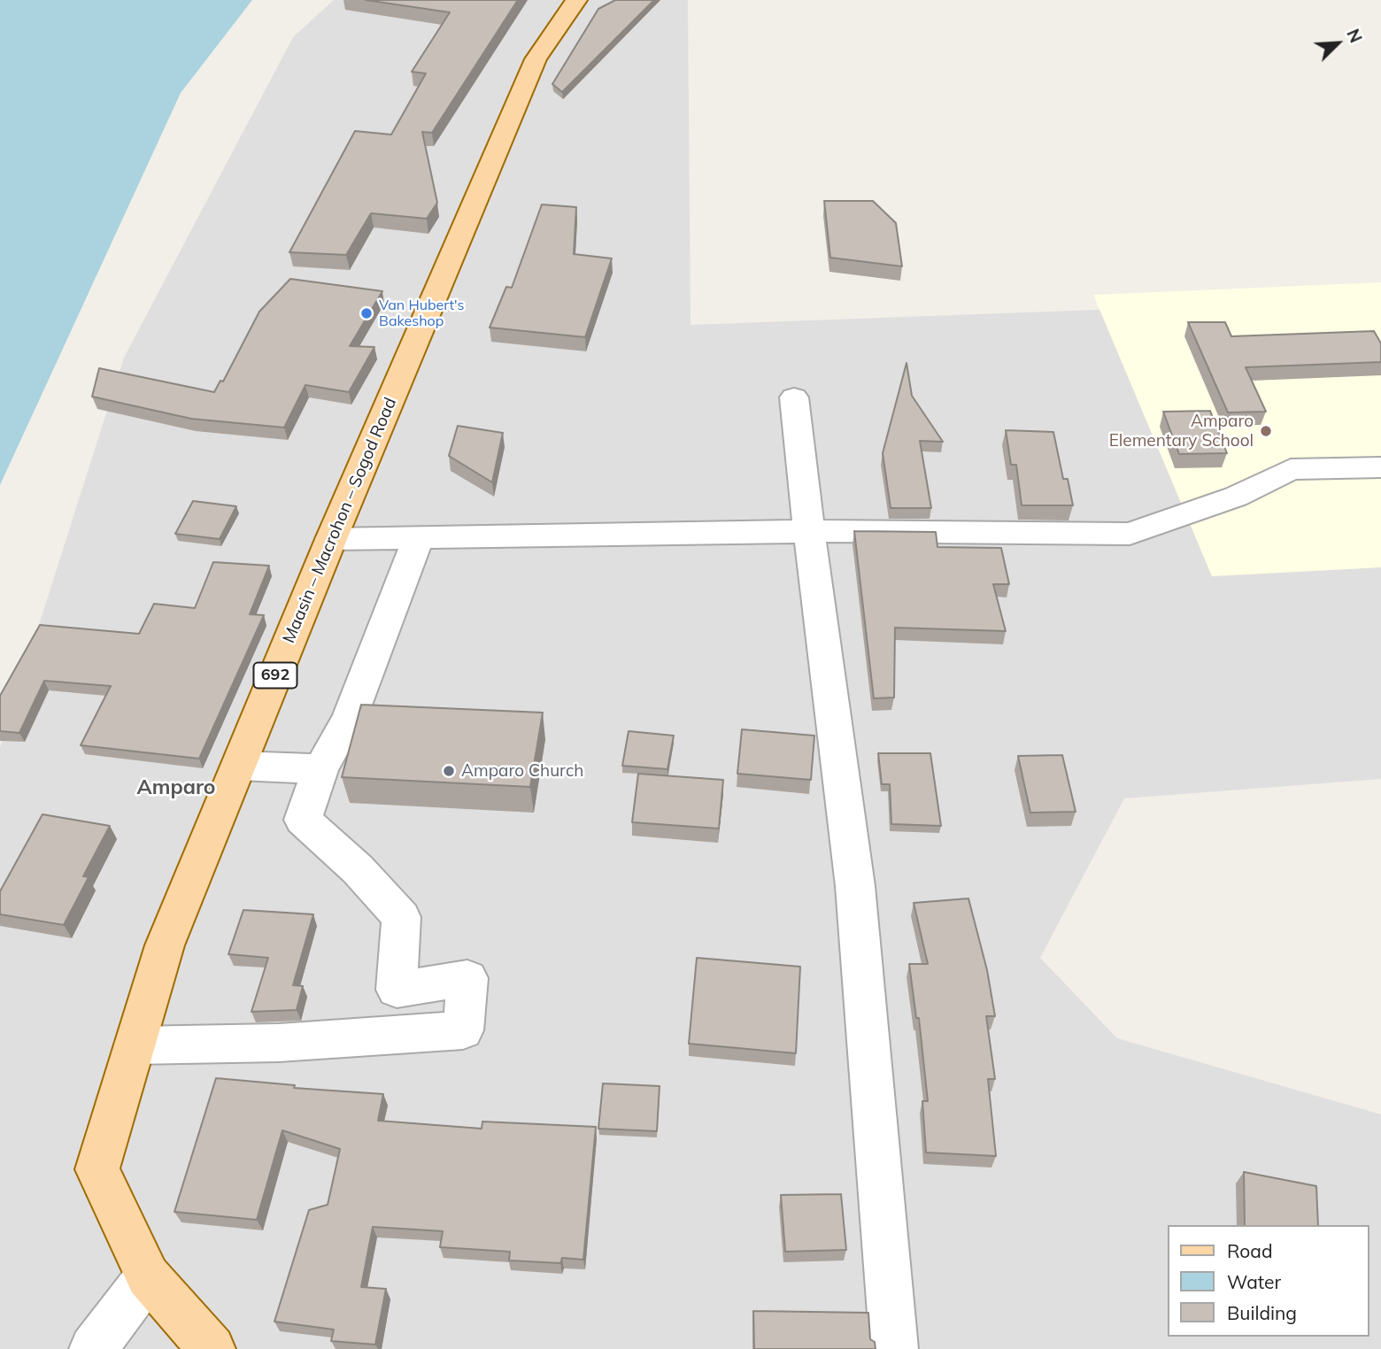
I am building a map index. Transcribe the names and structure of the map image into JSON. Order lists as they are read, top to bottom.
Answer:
{
  "streets": {
    "main road": ["Maasin – Macrohon – Sogod Road", "692"]
  },
  "districts": ["Amparo"],
  "places": ["Van Hubert's Bakeshop", "Amparo Elementary School", "Amparo Church"],
  "legend": ["Road", "Water", "Building"],
  "north": "top right"
}
